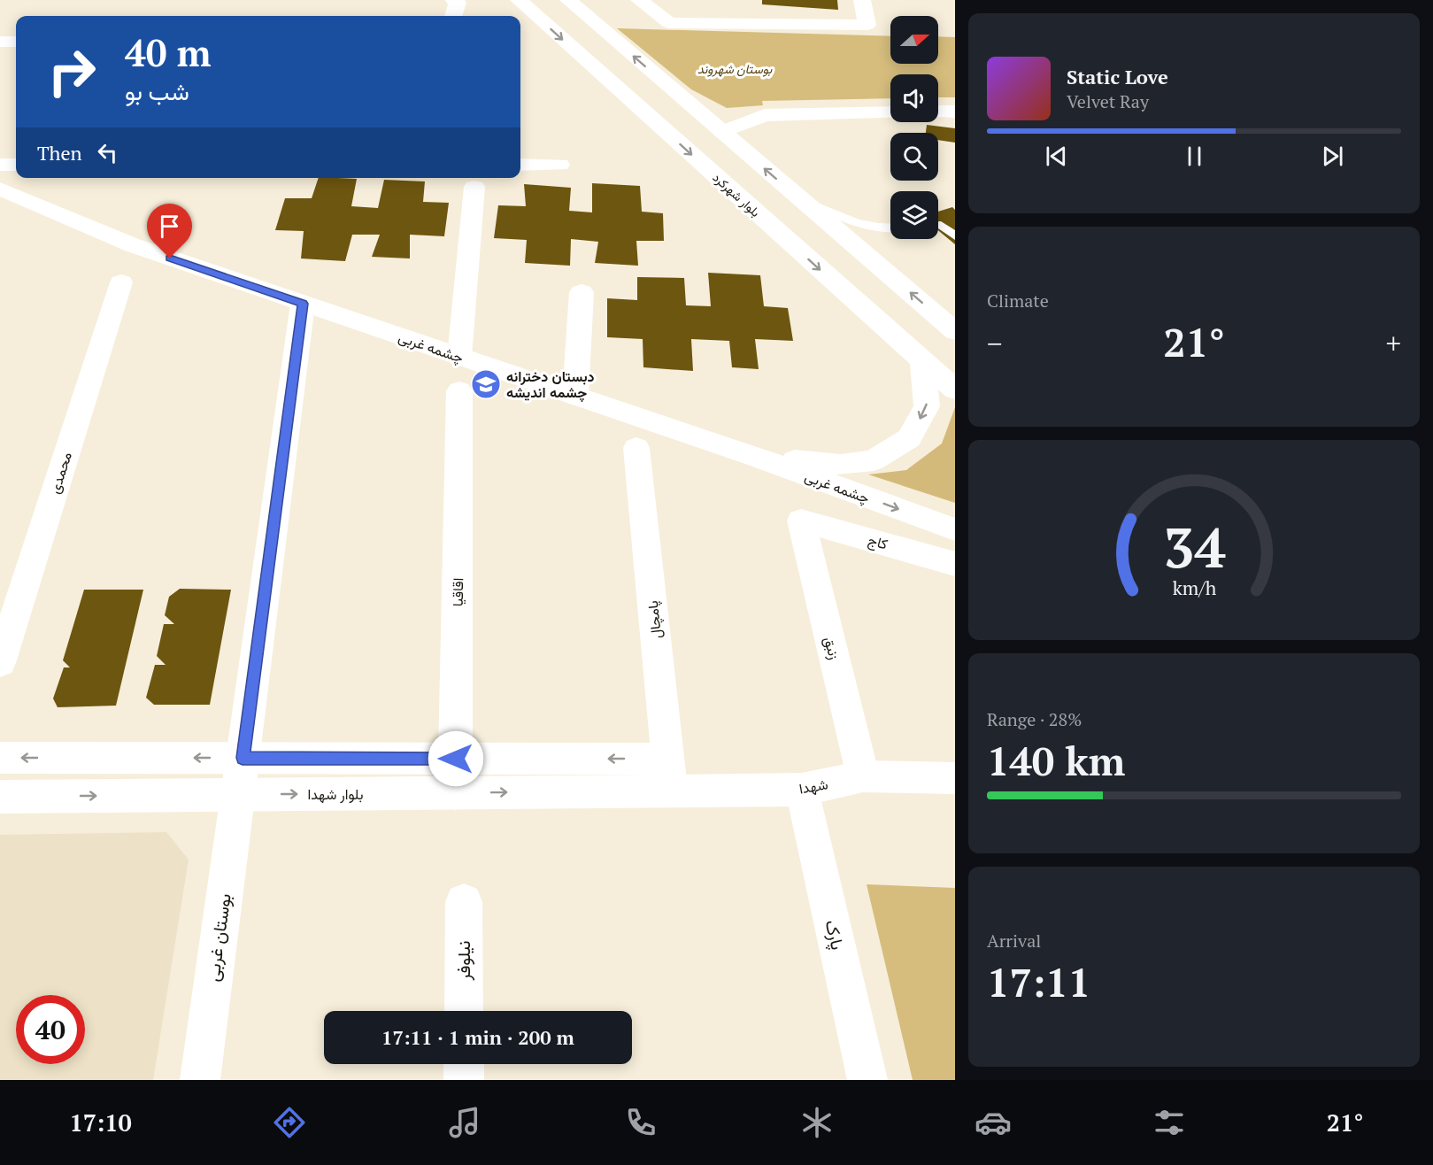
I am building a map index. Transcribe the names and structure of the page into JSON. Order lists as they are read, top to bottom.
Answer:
{
  "streets": {
    "street": [
      "بلوار شهرکرد",
      "چشمه غربی",
      "محمدی",
      "کاج",
      "اقاقیا",
      "پامچال",
      "زنبق",
      "شهدا",
      "بلوار شهدا",
      "پارک",
      "بوستان غربی",
      "نیلوفر"
    ]
  },
  "crossings": [
    ["چشمه غربی", "بوستان غربی"],
    ["کاج", "زنبق"],
    ["اقاقیا", "بلوار شهدا"],
    ["پامچال", "شهدا"],
    ["پامچال", "بلوار شهدا"],
    ["زنبق", "شهدا"],
    ["شهدا", "بلوار شهدا"],
    ["شهدا", "پارک"],
    ["بلوار شهدا", "بوستان غربی"]
  ],
  "parks": ["بوستان شهروند"],
  "places": {
    "school or university": ["دبستان دخترانه چشمه اندیشه"]
  },
  "north": "right",
  "page": {
    "turn": ["40 m", "شب بو"],
    "song": ["Static Love", "Velvet Ray"],
    "then": "Then",
    "tile": [
      "Climate",
      ["Range · 28%", "140 km"],
      ["Arrival", "17:11"]
    ],
    "heat": ["−", "21°", "+"],
    "limit": "40",
    "trip": "17:11 · 1 min · 200 m",
    "tabs": ["17:10", "21°"],
    "gauge": ["34", "km/h"]
  }
}
